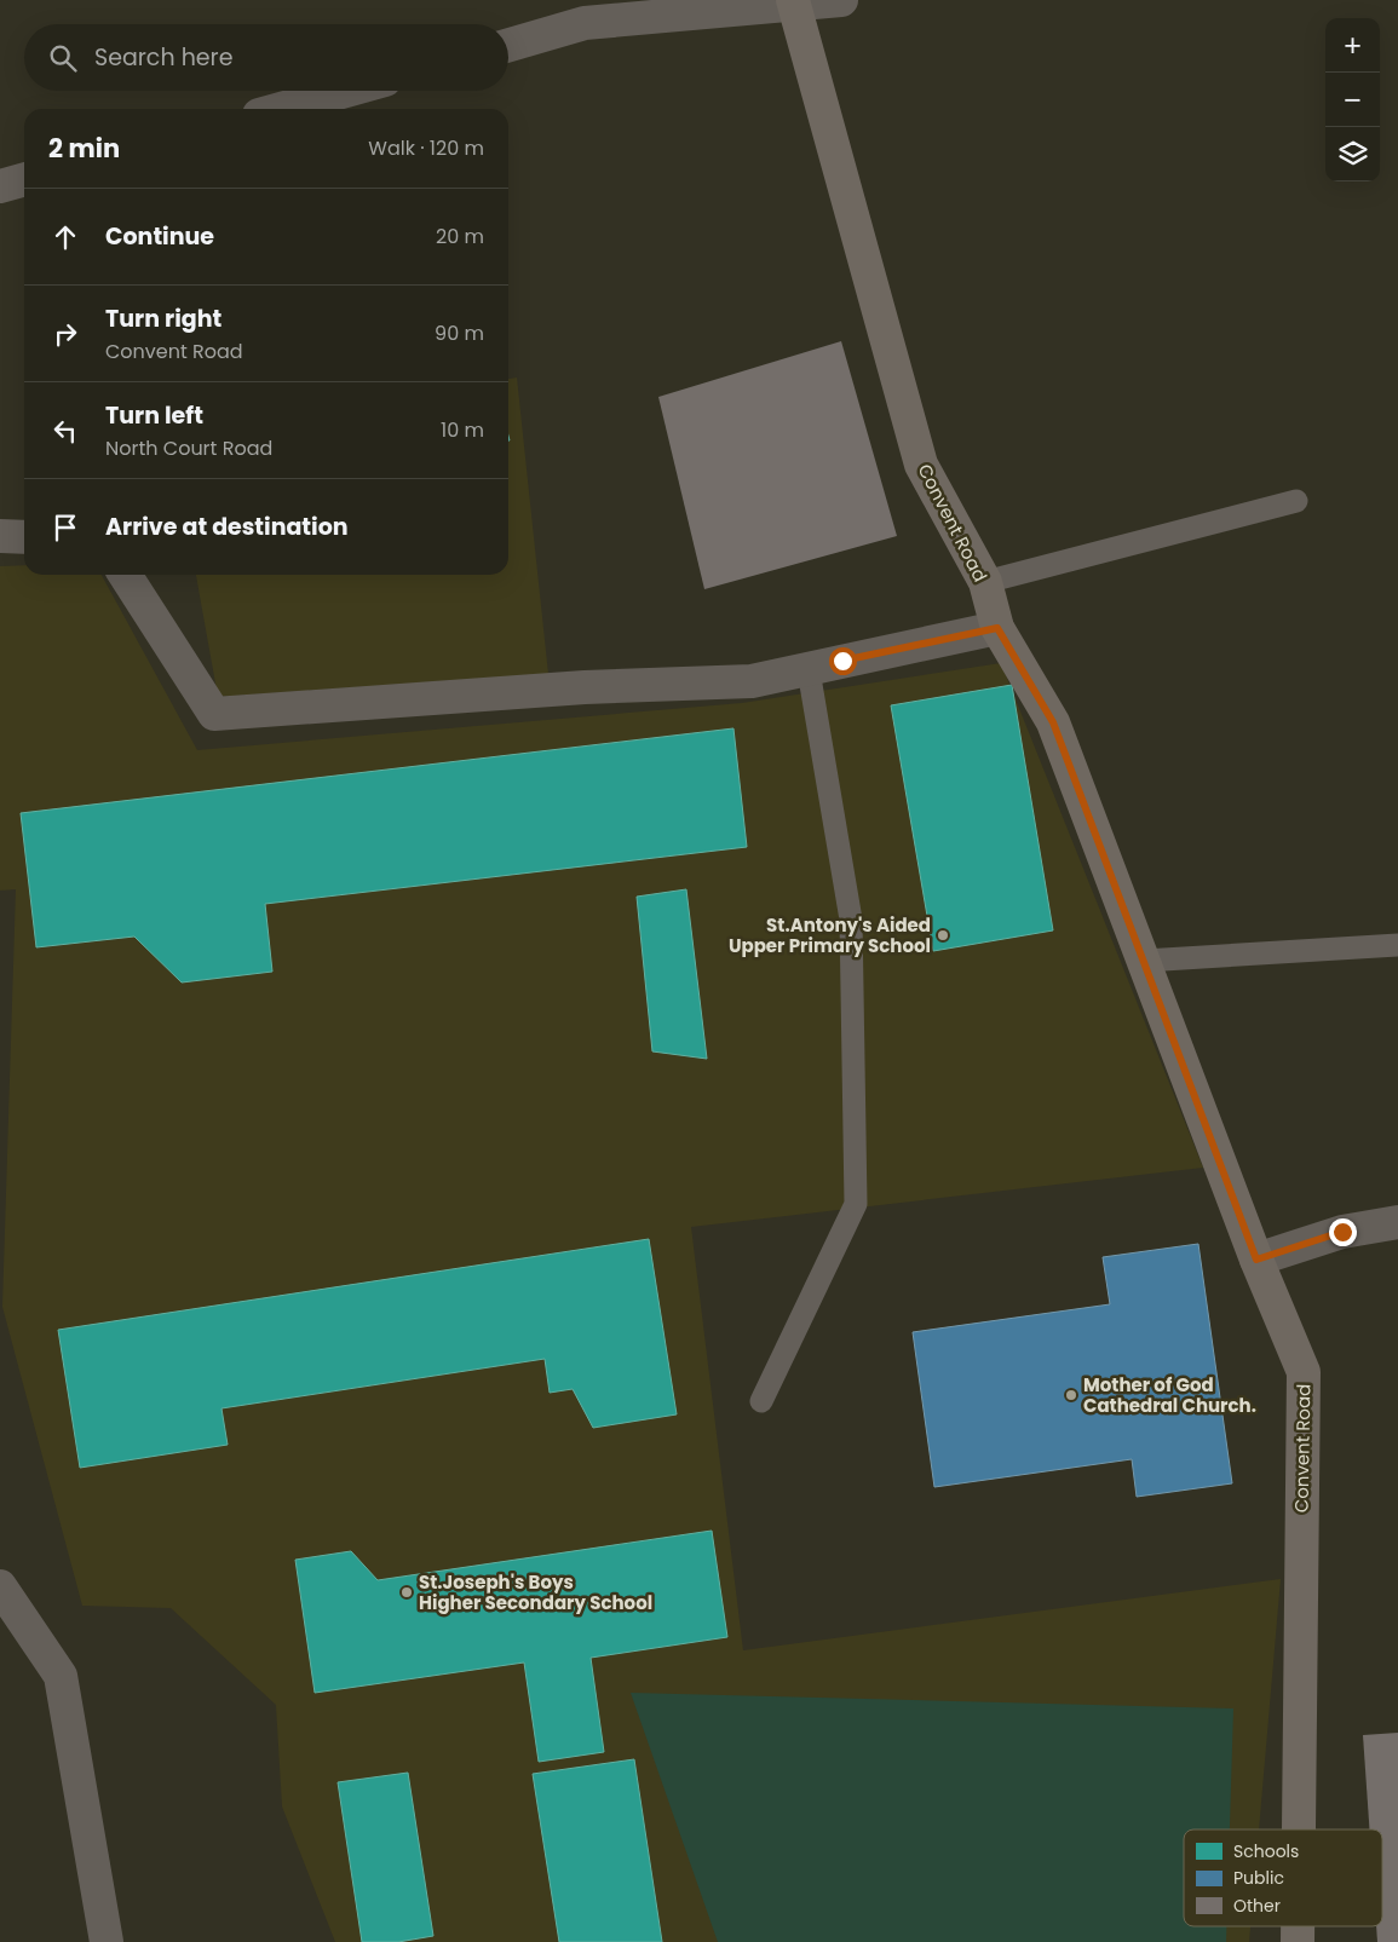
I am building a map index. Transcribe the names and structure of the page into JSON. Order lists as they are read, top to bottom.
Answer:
{
  "streets": {
    "street": ["Convent Road"]
  },
  "places": ["St.Antony's Aided Upper Primary School", "Mother of God Cathedral Church.", "St.Joseph's Boys Higher Secondary School"],
  "legend": ["Schools", "Public", "Other"],
  "page": {
    "map_buttons": ["+", "−"],
    "search": "Search here",
    "heading": ["2 min", "Walk · 120 m"],
    "list": [
      ["Continue", "20 m"],
      ["Turn right", "Convent Road", "90 m"],
      ["Turn left", "North Court Road", "10 m"],
      "Arrive at destination"
    ]
  }
}
